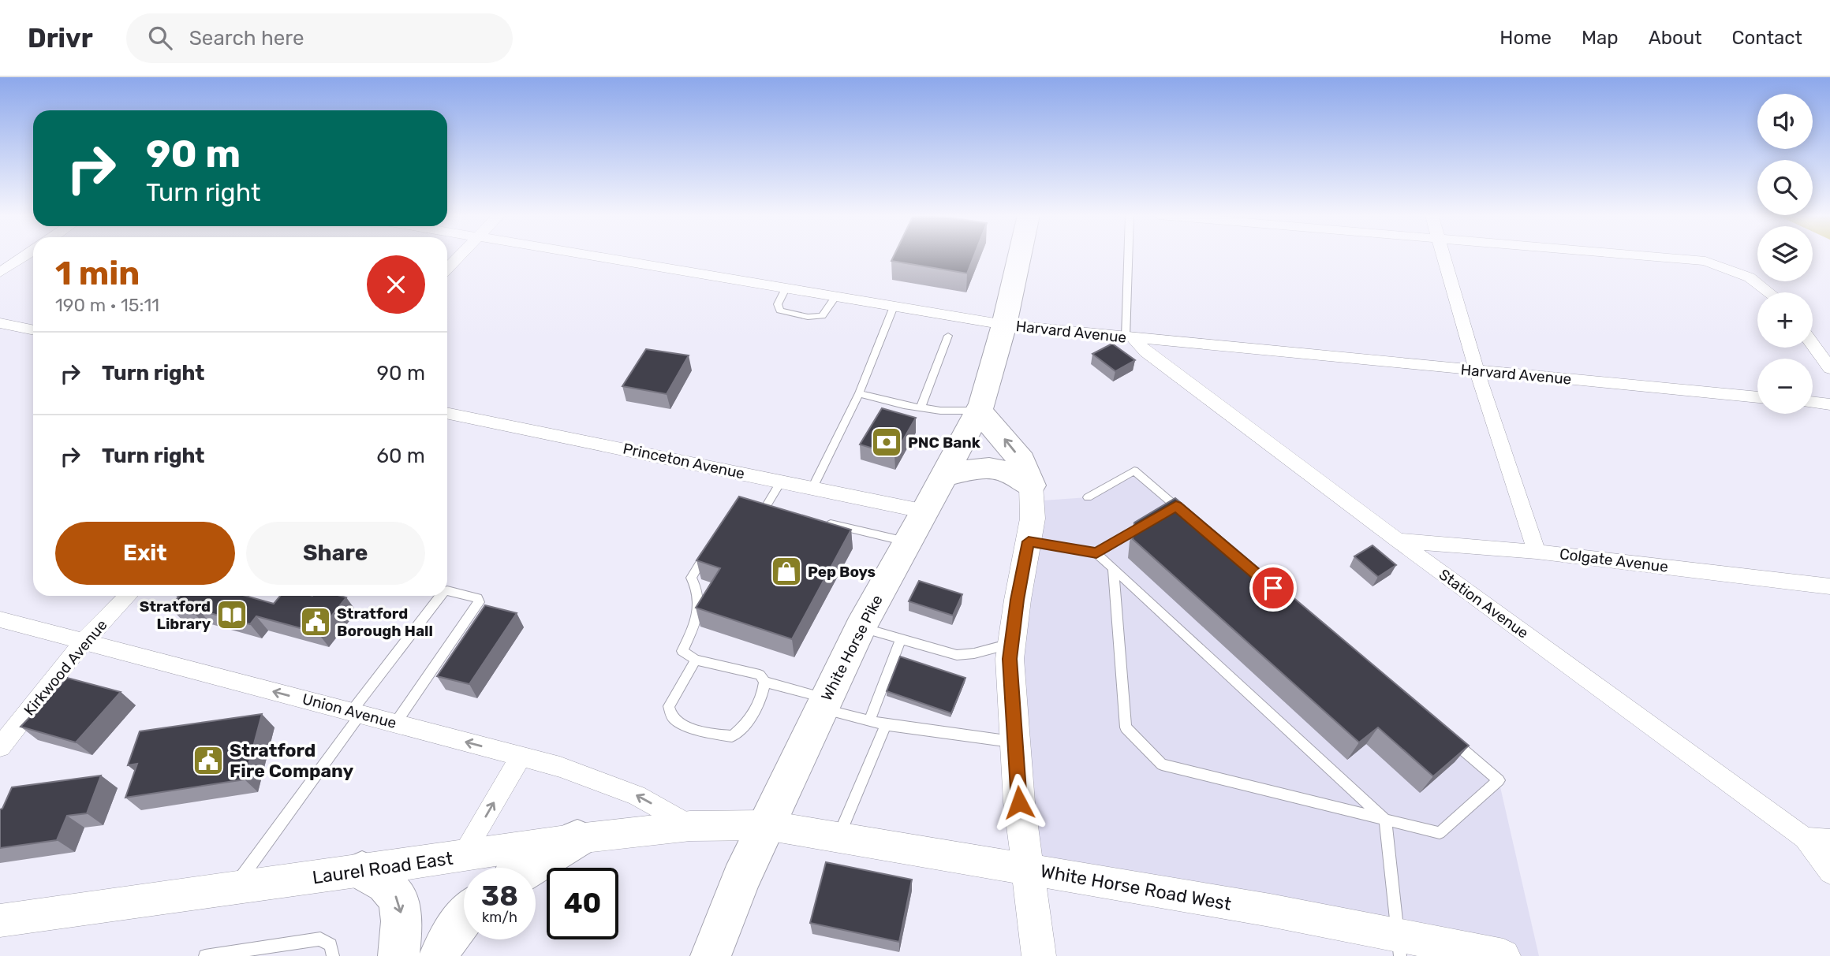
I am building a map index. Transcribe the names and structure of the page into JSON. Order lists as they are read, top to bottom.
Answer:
{
  "streets": {
    "highway": ["White Horse Pike"],
    "main road": ["Laurel Road East", "White Horse Road West"],
    "street": [
      "Harvard Avenue",
      "Princeton Avenue",
      "Colgate Avenue",
      "Station Avenue",
      "Kirkwood Avenue",
      "Union Avenue"
    ]
  },
  "crossings": [
    ["Harvard Avenue", "Station Avenue"],
    ["Harvard Avenue", "White Horse Pike"],
    ["Princeton Avenue", "White Horse Pike"],
    ["Colgate Avenue", "Station Avenue"],
    ["White Horse Pike", "Laurel Road East"],
    ["White Horse Pike", "White Horse Road West"],
    ["Kirkwood Avenue", "Union Avenue"],
    ["Union Avenue", "Laurel Road East"],
    ["Laurel Road East", "White Horse Road West"]
  ],
  "one_way": ["Union Avenue"],
  "places": {
    "bank": ["PNC Bank"],
    "shop": ["Pep Boys"],
    "library": ["Stratford Library"],
    "public building": ["Stratford Borough Hall", "Stratford Fire Company"]
  },
  "page": {
    "header": "Drivr",
    "search": "Search here",
    "nav": [
      "Home",
      "Map",
      "About",
      "Contact"
    ],
    "map_buttons": ["+", "−"],
    "turn": ["90 m", "Turn right"],
    "heading": ["1 min", "190 m · 15:11"],
    "list": [
      {
        "name": "Turn right",
        "value": "90 m"
      },
      {
        "name": "Turn right",
        "value": "60 m"
      }
    ],
    "buttons": ["Exit", "Share"],
    "speed": "38 km/h",
    "limit": "40"
  }
}
